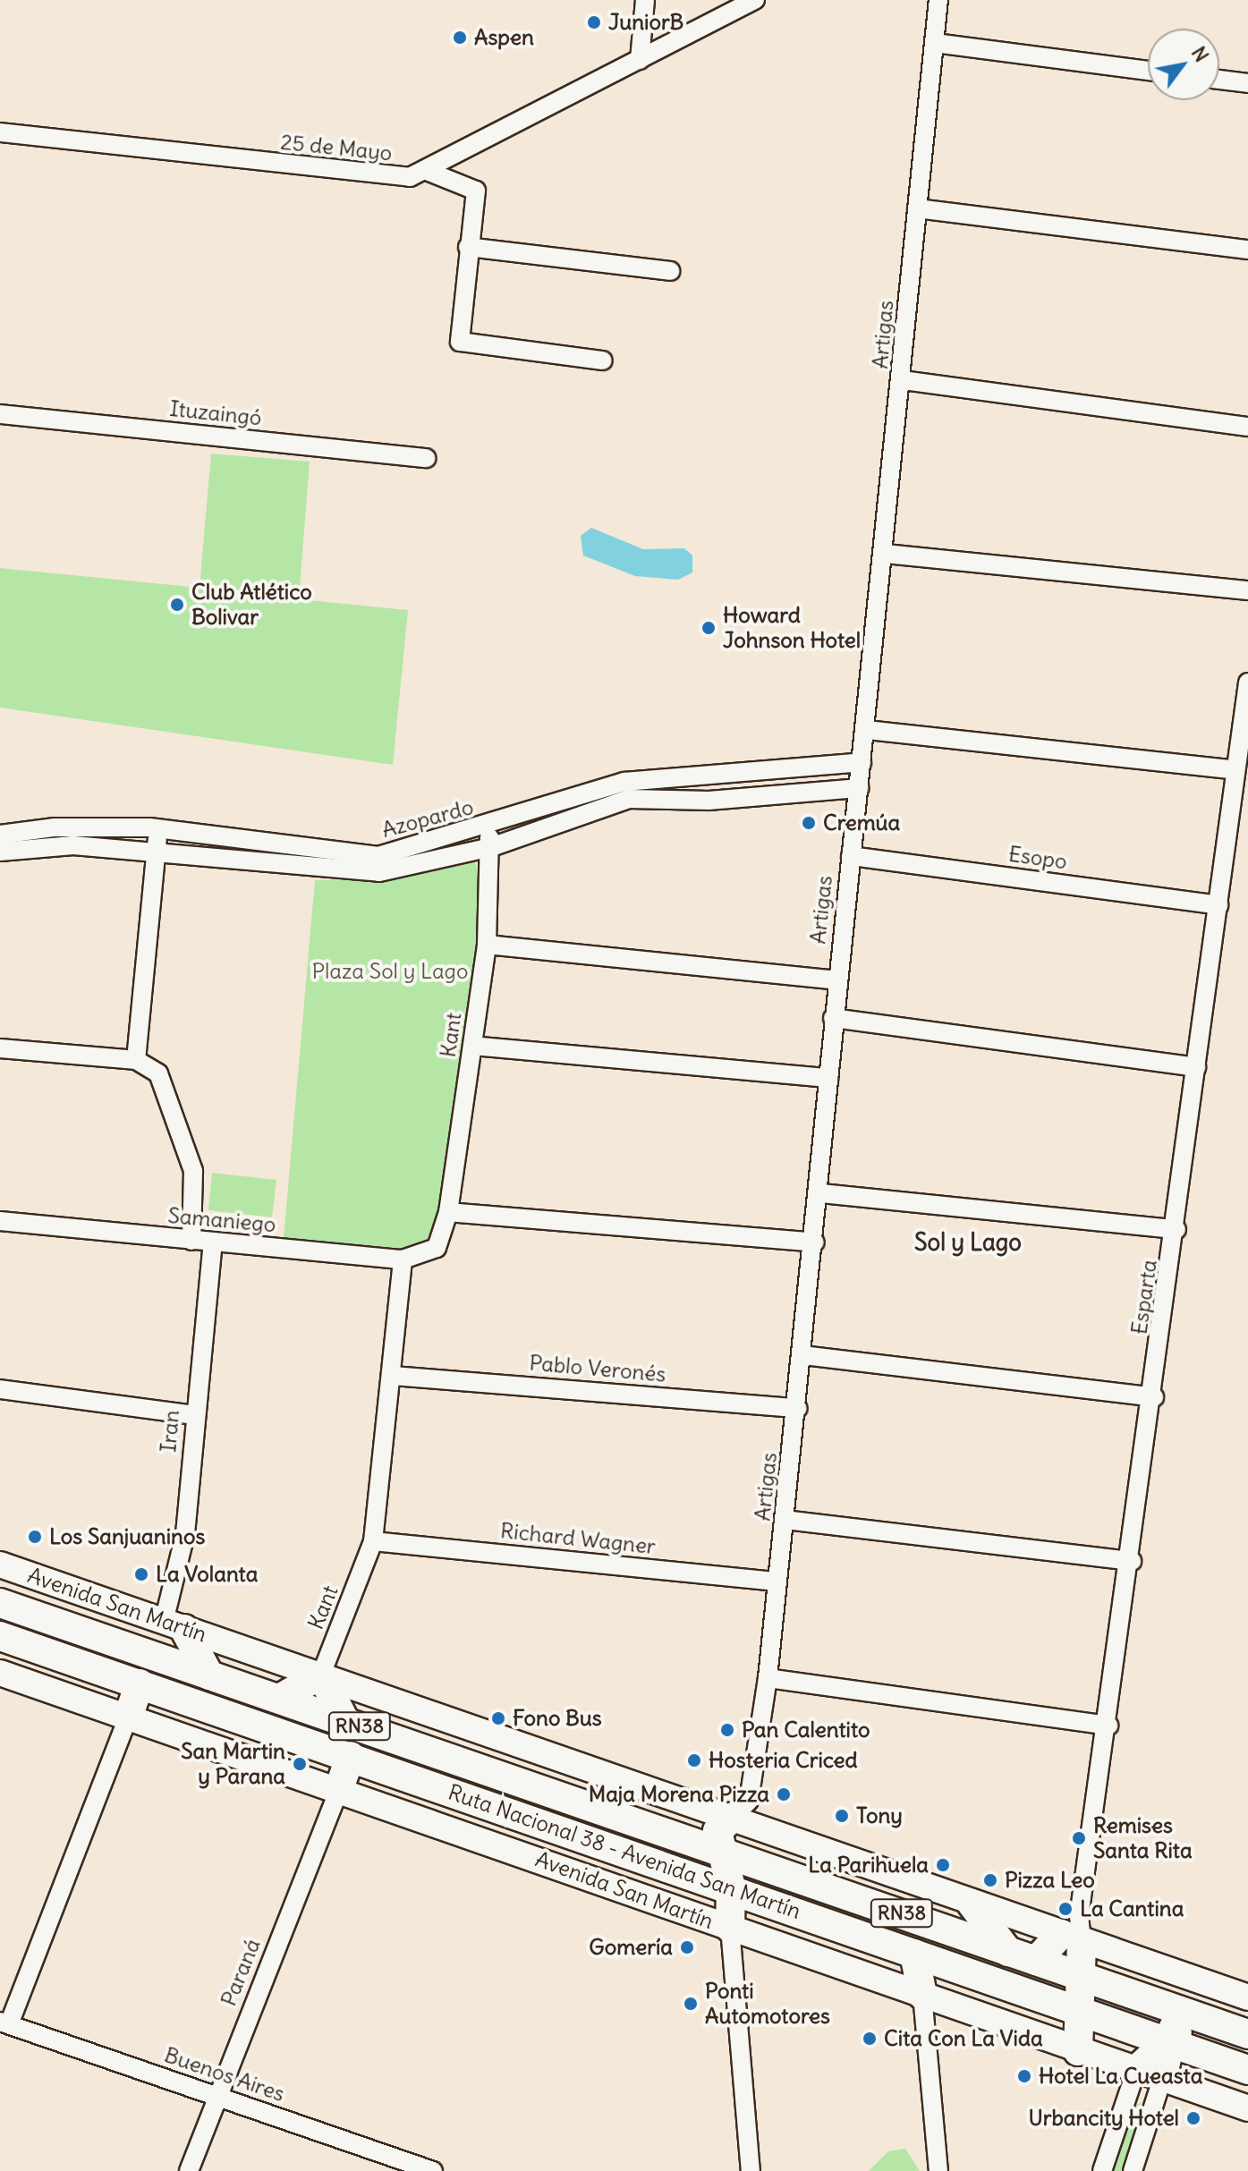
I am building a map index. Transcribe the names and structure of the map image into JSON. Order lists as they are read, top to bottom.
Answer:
{
  "streets": {
    "main road": ["Avenida San Martín", "RN38", "Ruta Nacional 38 - Avenida San Martín"],
    "street": [
      "25 de Mayo",
      "Artigas",
      "Ituzaingó",
      "Azopardo",
      "Esopo",
      "Kant",
      "Samaniego",
      "Esparta",
      "Pablo Veronés",
      "Iran",
      "Richard Wagner",
      "Paraná",
      "Buenos Aires"
    ]
  },
  "crossings": [
    ["Artigas", "Azopardo"],
    ["Artigas", "Esopo"],
    ["Artigas", "Pablo Veronés"],
    ["Artigas", "Richard Wagner"],
    ["Artigas", "Avenida San Martín"],
    ["Artigas", "Ruta Nacional 38 - Avenida San Martín"],
    ["Azopardo", "Kant"],
    ["Esopo", "Esparta"],
    ["Kant", "Samaniego"],
    ["Kant", "Pablo Veronés"],
    ["Kant", "Richard Wagner"],
    ["Kant", "Avenida San Martín"],
    ["Samaniego", "Iran"],
    ["Esparta", "Avenida San Martín"],
    ["Iran", "Avenida San Martín"],
    ["Avenida San Martín", "Ruta Nacional 38 - Avenida San Martín"],
    ["Avenida San Martín", "Paraná"],
    ["Paraná", "Buenos Aires"]
  ],
  "districts": ["Sol y Lago"],
  "parks": ["Plaza Sol y Lago"],
  "places": [
    "JuniorB",
    "Aspen",
    "Club Atlético Bolivar",
    "Howard Johnson Hotel",
    "Cremúa",
    "Los Sanjuaninos",
    "La Volanta",
    "Fono Bus",
    "Pan Calentito",
    "Hosteria Criced",
    "San Martin y Parana",
    "Maja Morena Pizza",
    "Tony",
    "Remises Santa Rita",
    "La Parihuela",
    "Pizza Leo",
    "La Cantina",
    "Gomería",
    "Ponti Automotores",
    "Cita Con La Vida",
    "Hotel La Cueasta",
    "Urbancity Hotel"
  ],
  "north": "top right"
}
